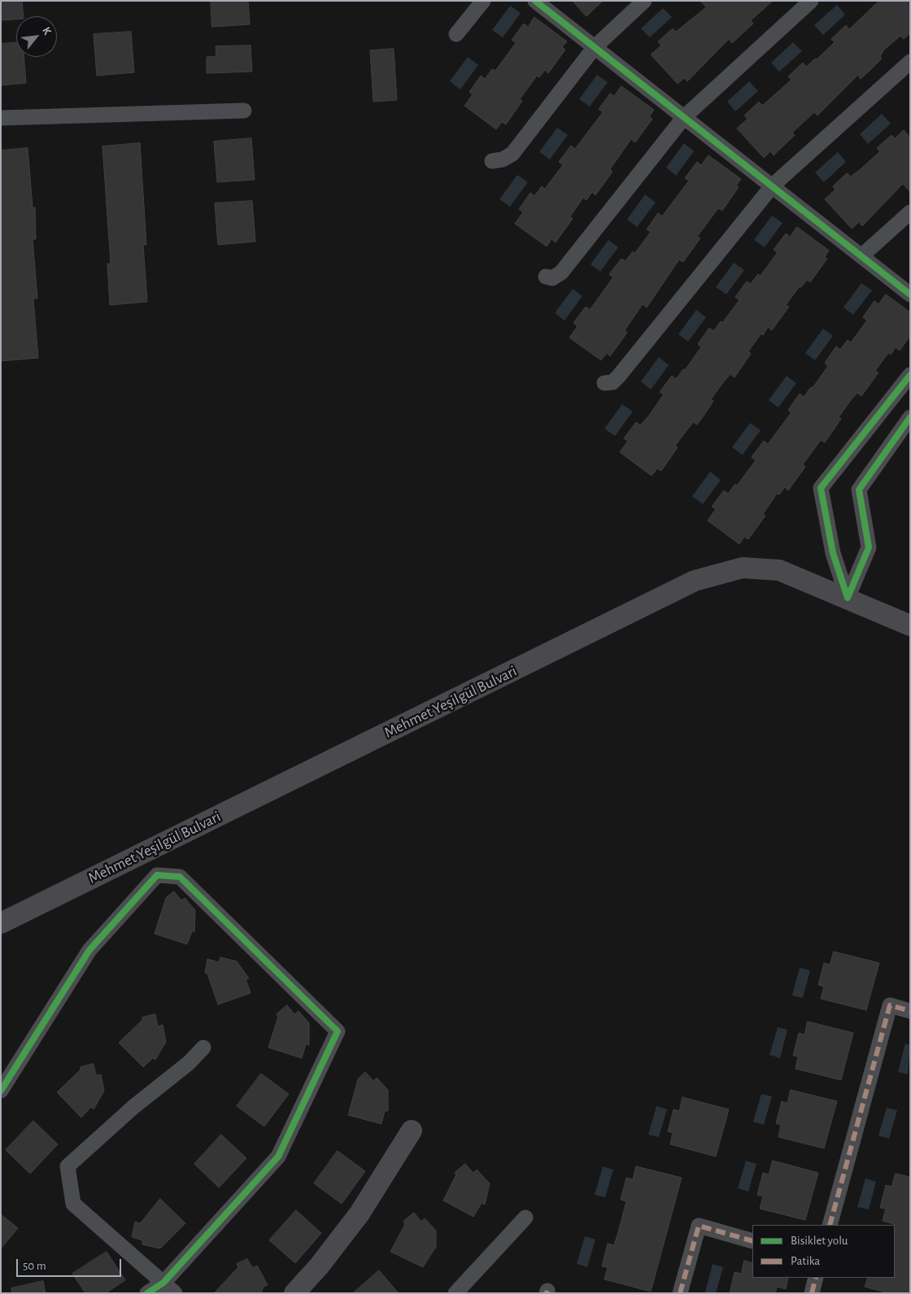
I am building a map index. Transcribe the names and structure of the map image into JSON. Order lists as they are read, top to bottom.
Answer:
{
  "streets": {
    "main road": ["Mehmet Yeşilgül Bulvari"]
  },
  "legend": ["Bisiklet yolu", "Patika"],
  "scale_bar": "50 m",
  "north": "top right"
}
